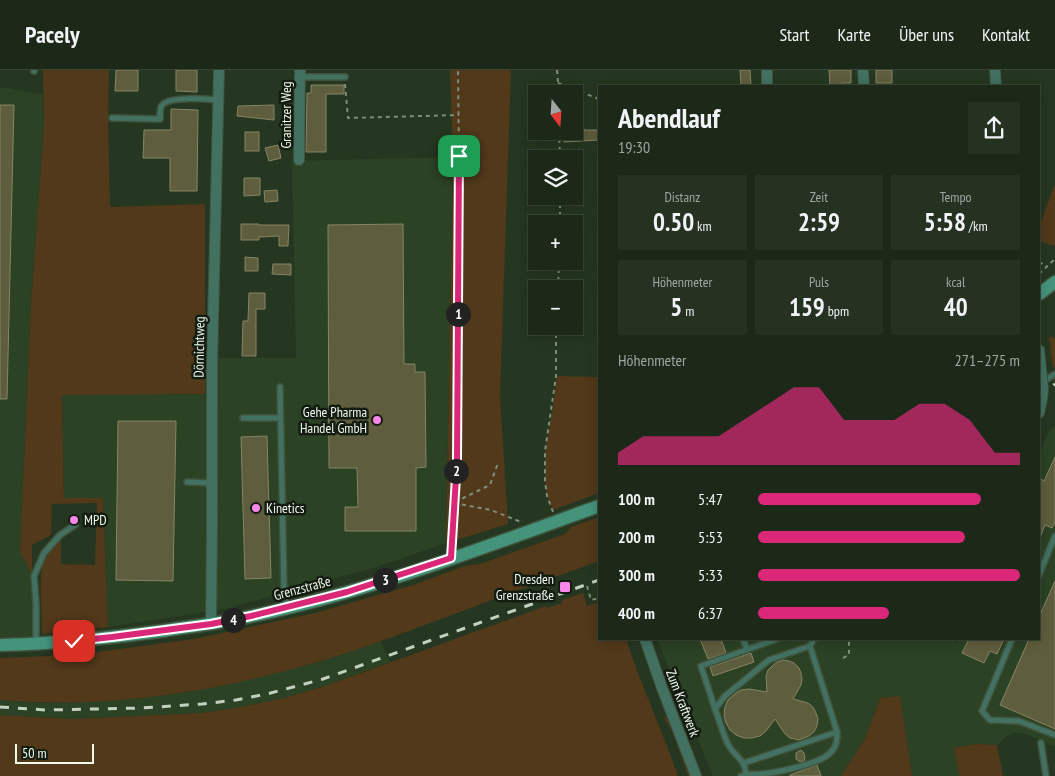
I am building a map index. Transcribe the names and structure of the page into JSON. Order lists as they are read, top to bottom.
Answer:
{
  "streets": {
    "main road": ["Grenzstraße"],
    "street": ["Granitzer Weg", "Dörnichtweg", "Zum Kraftwerk"]
  },
  "crossings": [
    ["Dörnichtweg", "Grenzstraße"]
  ],
  "places": {
    "other": ["Gehe Pharma Handel GmbH", "Kinetics", "MPD"],
    "transit": ["Dresden Grenzstraße"]
  },
  "scale_bar": "50 m",
  "north": "bottom",
  "page": {
    "header": "Pacely",
    "nav": [
      "Start",
      "Karte",
      "Über uns",
      "Kontakt"
    ],
    "map_buttons": ["+", "−"],
    "heading": ["Abendlauf", "19:30"],
    "stats": [
      ["Distanz", "0.50 km"],
      ["Zeit", "2:59"],
      ["Tempo", "5:58 /km"],
      ["Höhenmeter", "5 m"],
      ["Puls", "159 bpm"],
      ["kcal", "40"]
    ],
    "pins": [
      "1",
      "2",
      "3",
      "4"
    ],
    "chart": ["Höhenmeter", "271–275 m"],
    "list": [
      {
        "name": "100 m",
        "note": "5:47"
      },
      {
        "name": "200 m",
        "note": "5:53"
      },
      {
        "name": "300 m",
        "note": "5:33"
      },
      {
        "name": "400 m",
        "note": "6:37"
      }
    ],
    "scale": "50 m"
  }
}
